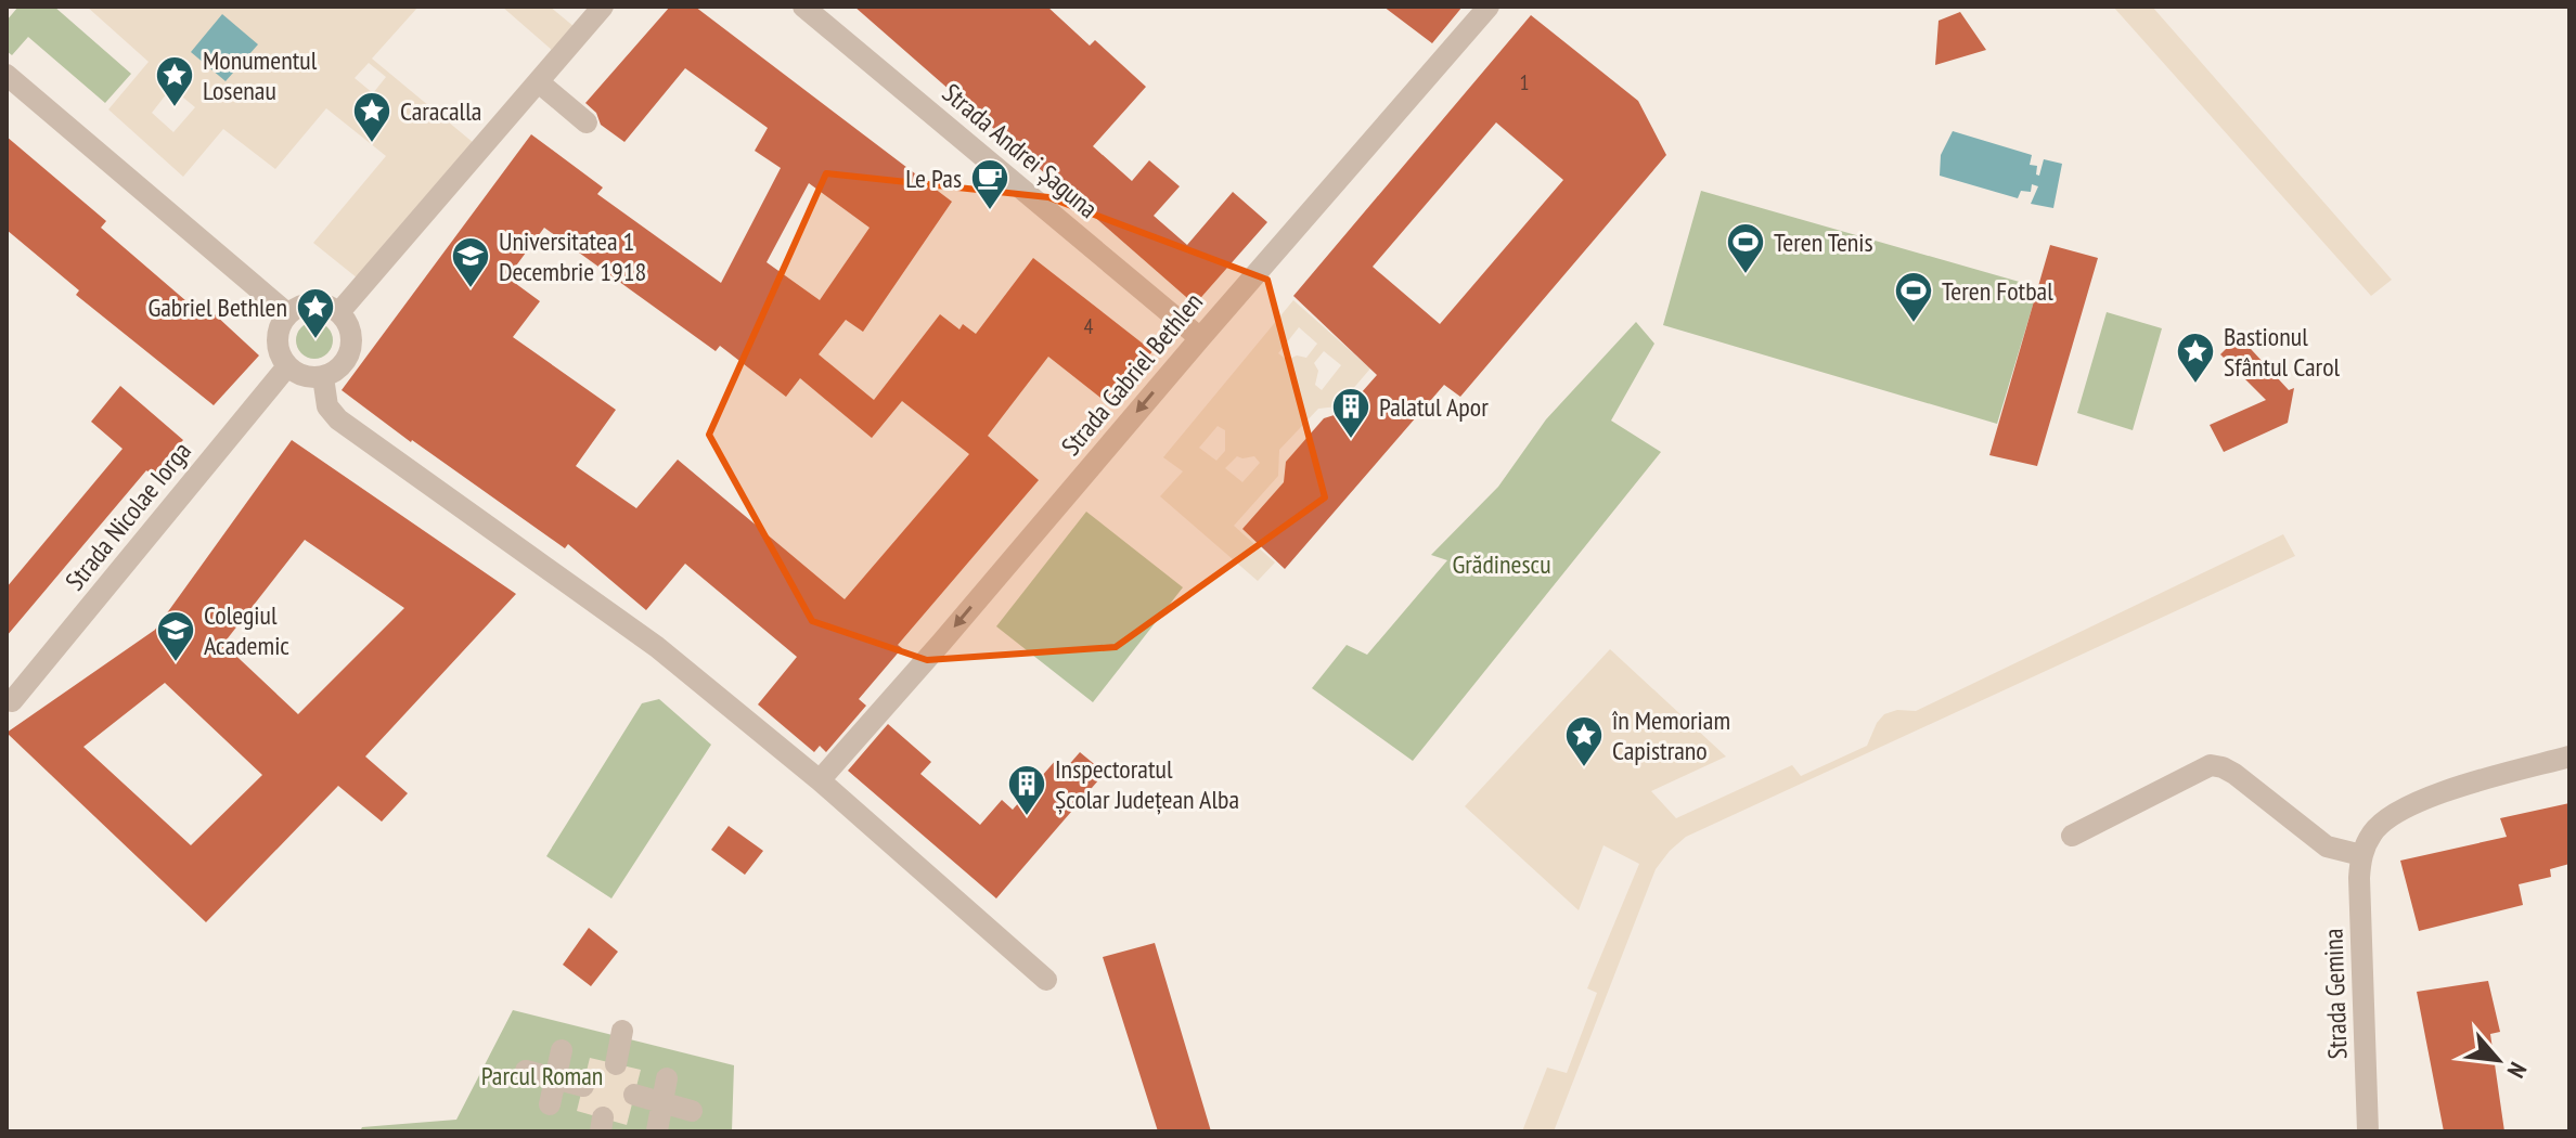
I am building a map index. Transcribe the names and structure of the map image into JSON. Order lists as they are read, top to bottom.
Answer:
{
  "streets": {
    "street": [
      "Strada Andrei Șaguna",
      "Strada Gabriel Bethlen",
      "Strada Nicolae Iorga",
      "Strada Gemina"
    ]
  },
  "crossings": [
    ["Strada Andrei Șaguna", "Strada Gabriel Bethlen"]
  ],
  "one_way": ["Strada Gabriel Bethlen"],
  "parks": ["Grădinescu", "Parcul Roman"],
  "places": {
    "place": [
      "Monumentul Losenau",
      "Caracalla",
      "Gabriel Bethlen",
      "Bastionul Sfântul Carol",
      "în Memoriam Capistrano"
    ],
    "cafe": ["Le Pas"],
    "sports": ["Teren Tenis", "Teren Fotbal"],
    "school or university": ["Universitatea 1 Decembrie 1918", "Colegiul Academic"],
    "building": ["Palatul Apor", "Inspectoratul Școlar Județean Alba"]
  },
  "house_numbers": ["1", "4"],
  "north": "bottom right"
}
